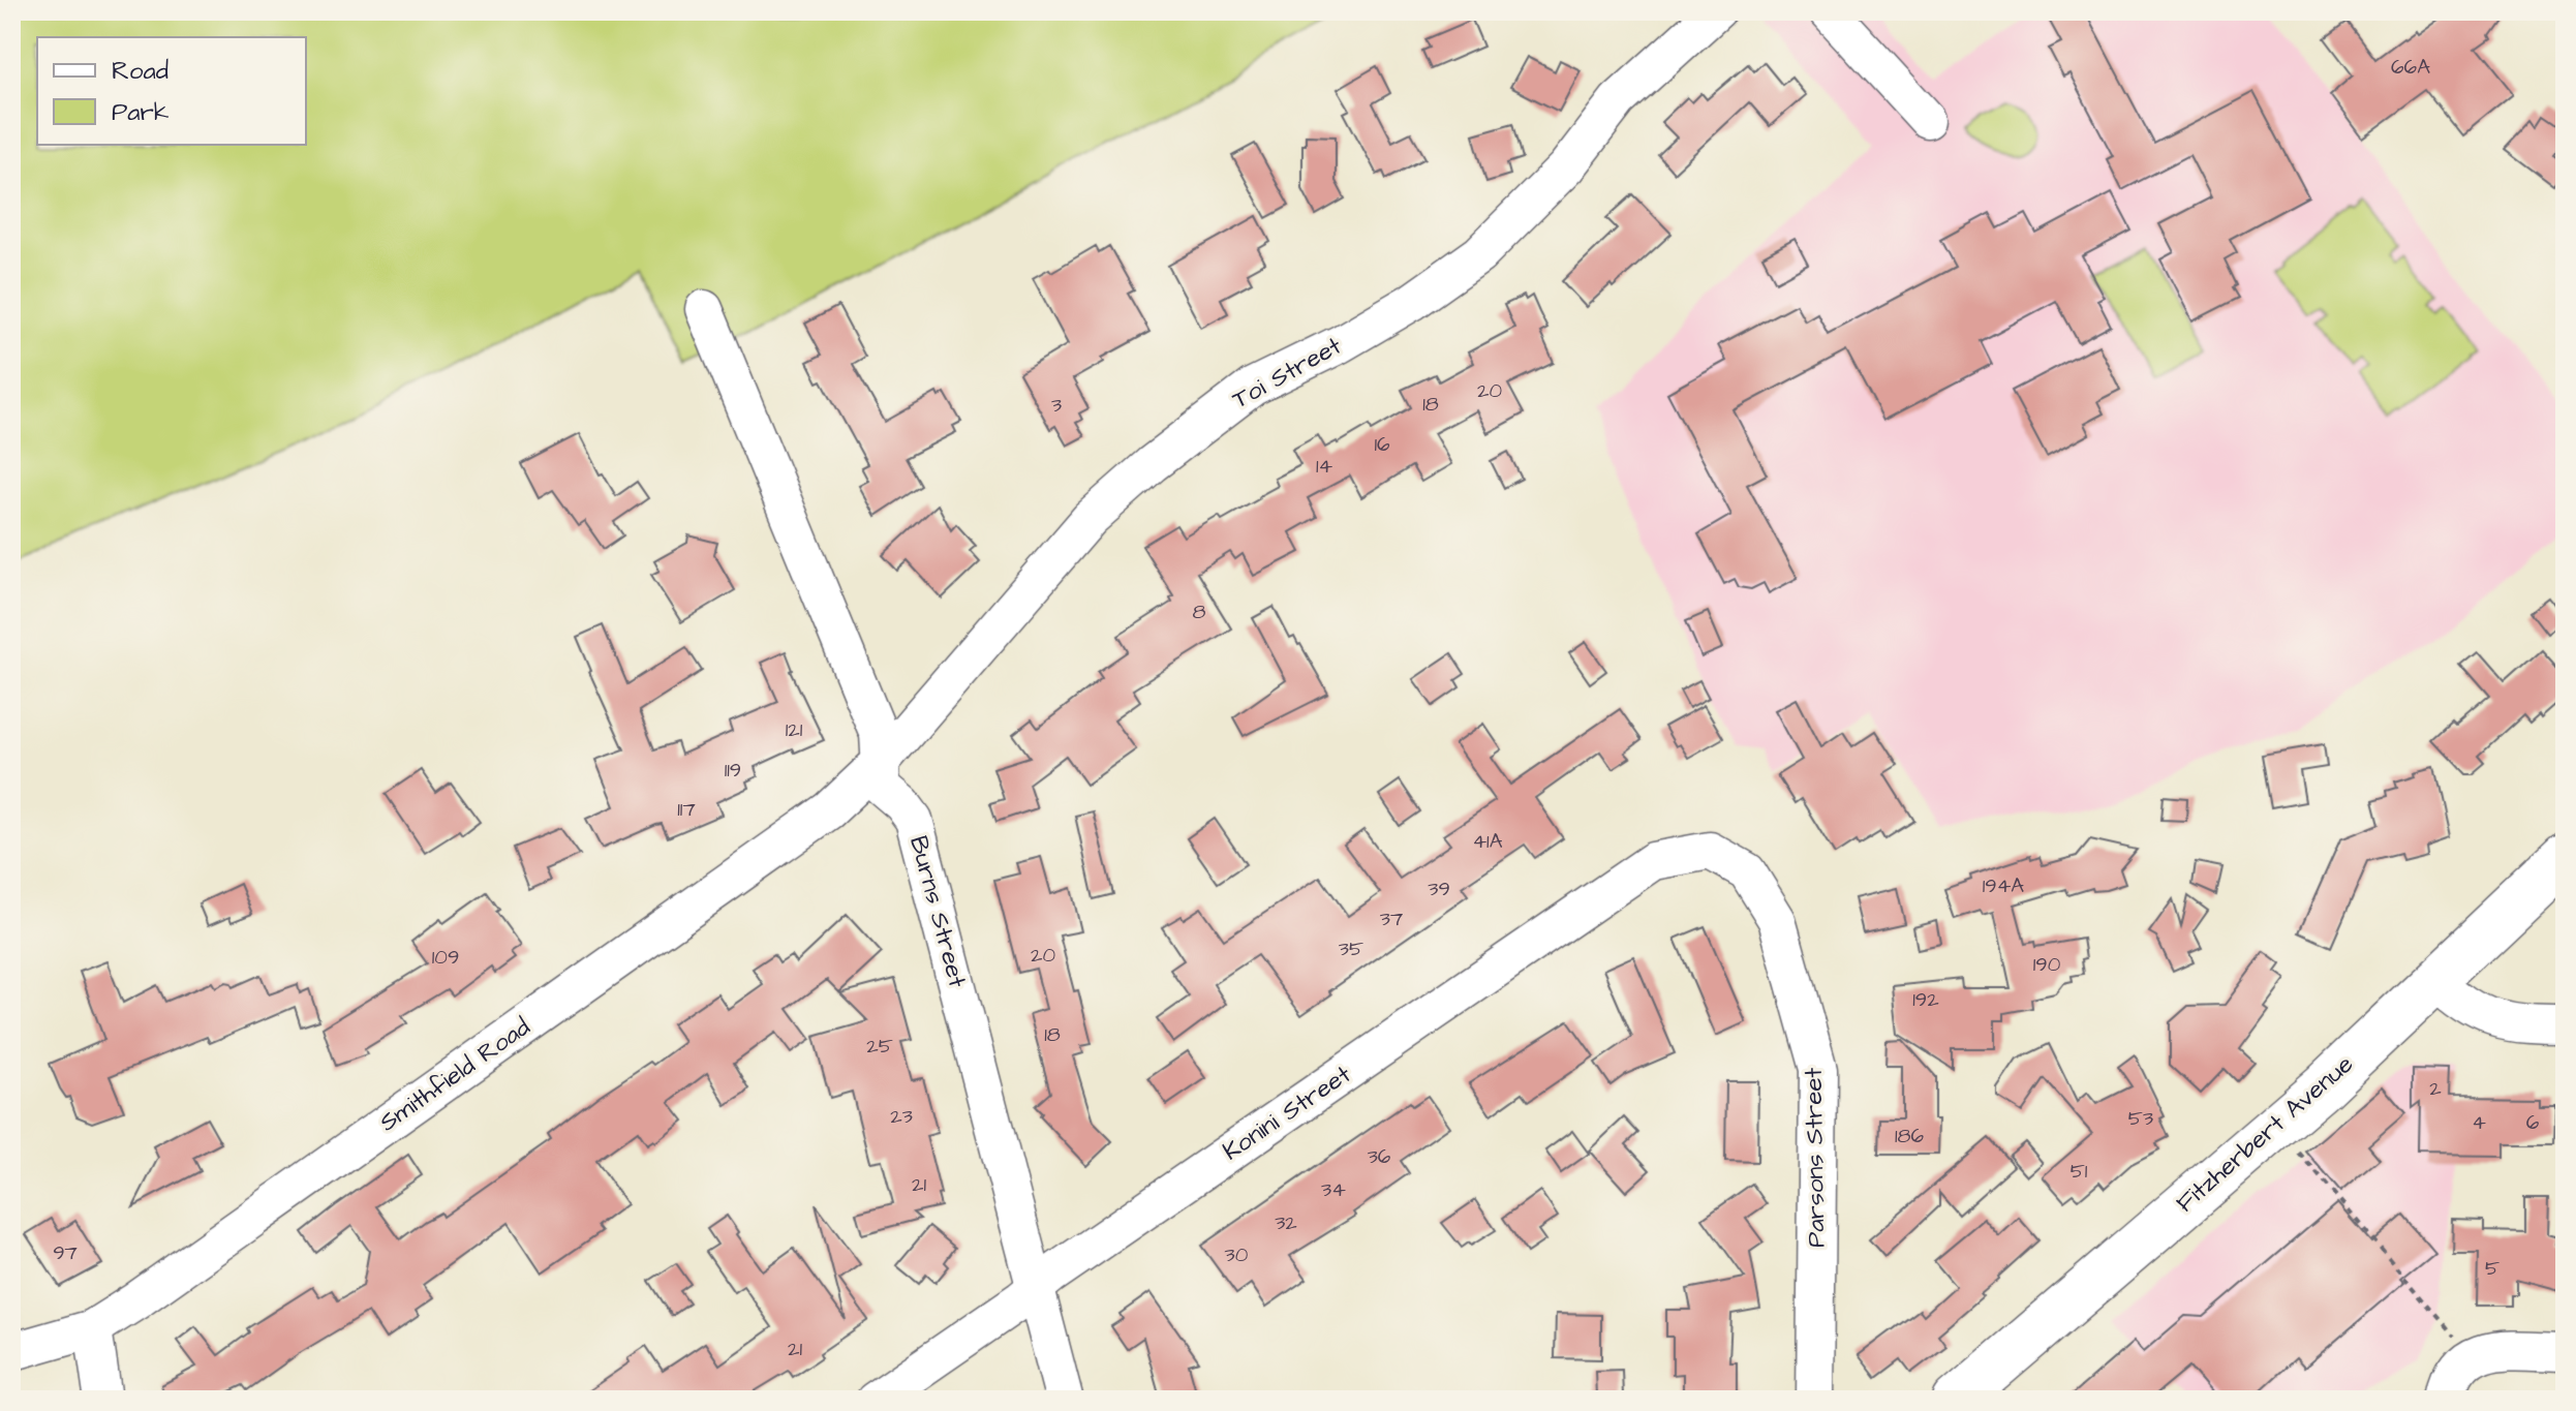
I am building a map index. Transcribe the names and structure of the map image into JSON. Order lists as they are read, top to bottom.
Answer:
{
  "streets": {
    "main road": ["Fitzherbert Avenue"],
    "street": [
      "Toi Street",
      "Burns Street",
      "Smithfield Road",
      "Konini Street",
      "Parsons Street"
    ]
  },
  "crossings": [
    ["Toi Street", "Burns Street"],
    ["Toi Street", "Smithfield Road"],
    ["Burns Street", "Smithfield Road"],
    ["Burns Street", "Konini Street"],
    ["Konini Street", "Parsons Street"]
  ],
  "house_numbers": [
    "66A",
    "20",
    "18",
    "3",
    "16",
    "14",
    "8",
    "121",
    "119",
    "117",
    "41A",
    "194A",
    "39",
    "37",
    "35",
    "20",
    "109",
    "190",
    "192",
    "18",
    "25",
    "2",
    "23",
    "53",
    "4",
    "6",
    "186",
    "36",
    "51",
    "21",
    "34",
    "32",
    "97",
    "30",
    "5",
    "21"
  ],
  "legend": ["Road", "Park"]
}
